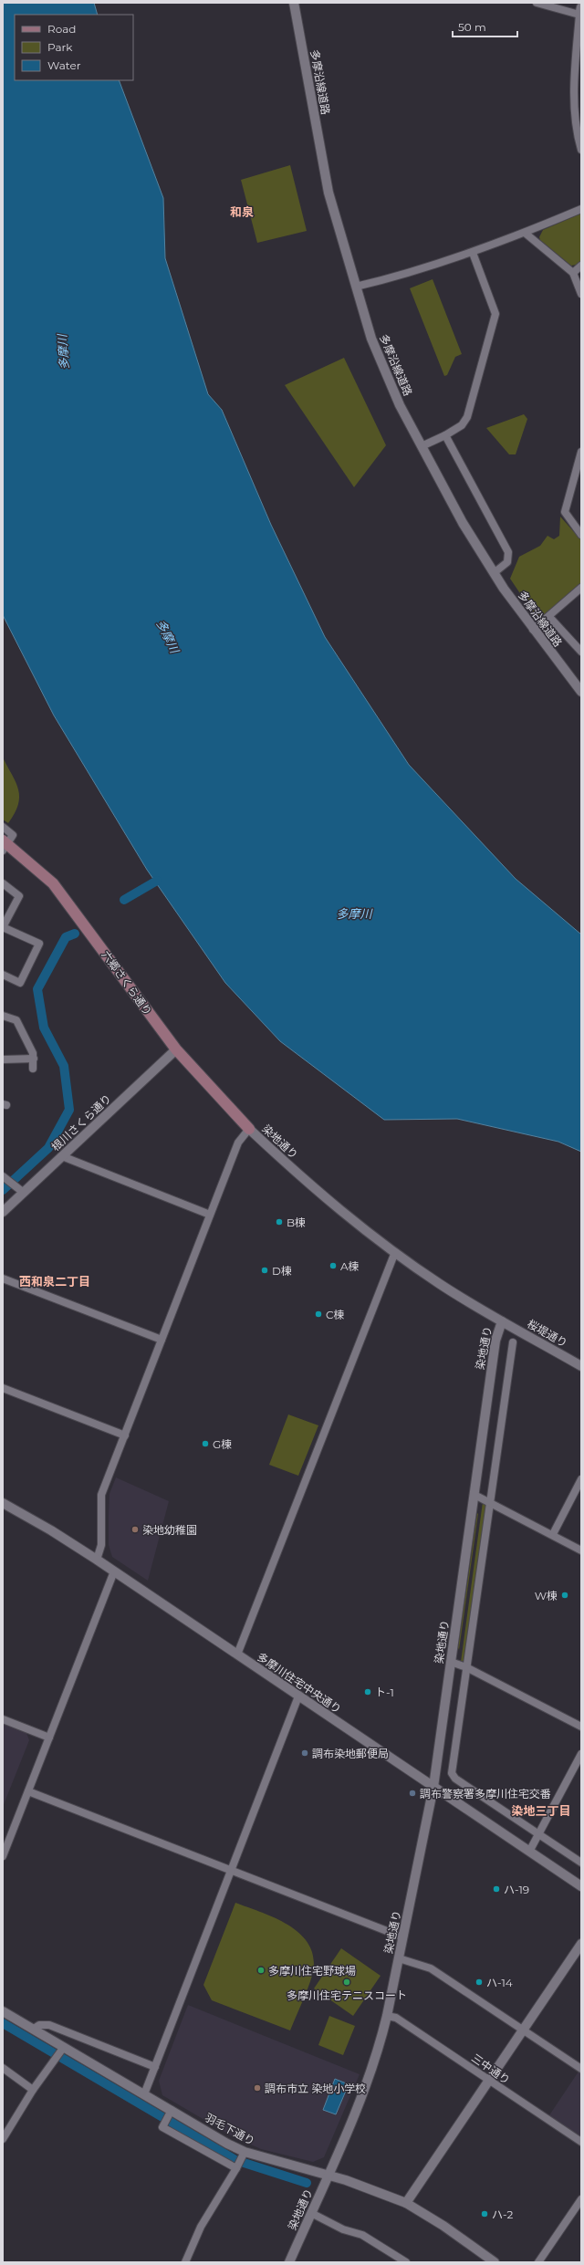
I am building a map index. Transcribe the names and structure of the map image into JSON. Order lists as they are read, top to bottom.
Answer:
{
  "streets": {
    "main road": ["六郷さくら通り"],
    "street": [
      "多摩沿線道路",
      "根川さくら通り",
      "染地通り",
      "桜堤通り",
      "多摩川住宅中央通り",
      "三中通り",
      "羽毛下通り"
    ]
  },
  "crossings": [
    ["六郷さくら通り", "根川さくら通り"],
    ["六郷さくら通り", "染地通り"],
    ["染地通り", "桜堤通り"],
    ["染地通り", "多摩川住宅中央通り"],
    ["染地通り", "三中通り"],
    ["染地通り", "羽毛下通り"]
  ],
  "districts": ["和泉", "西和泉二丁目", "染地三丁目"],
  "water": ["多摩川"],
  "places": [
    "B棟",
    "A棟",
    "D棟",
    "C棟",
    "G棟",
    "染地幼稚園",
    "W棟",
    "ト-1",
    "調布染地郵便局",
    "調布警察署多摩川住宅交番",
    "ハ-19",
    "多摩川住宅野球場",
    "多摩川住宅テニスコート",
    "ハ-14",
    "調布市立 染地小学校",
    "ハ-2"
  ],
  "legend": ["Road", "Park", "Water"],
  "scale_bar": "50 m"
}
